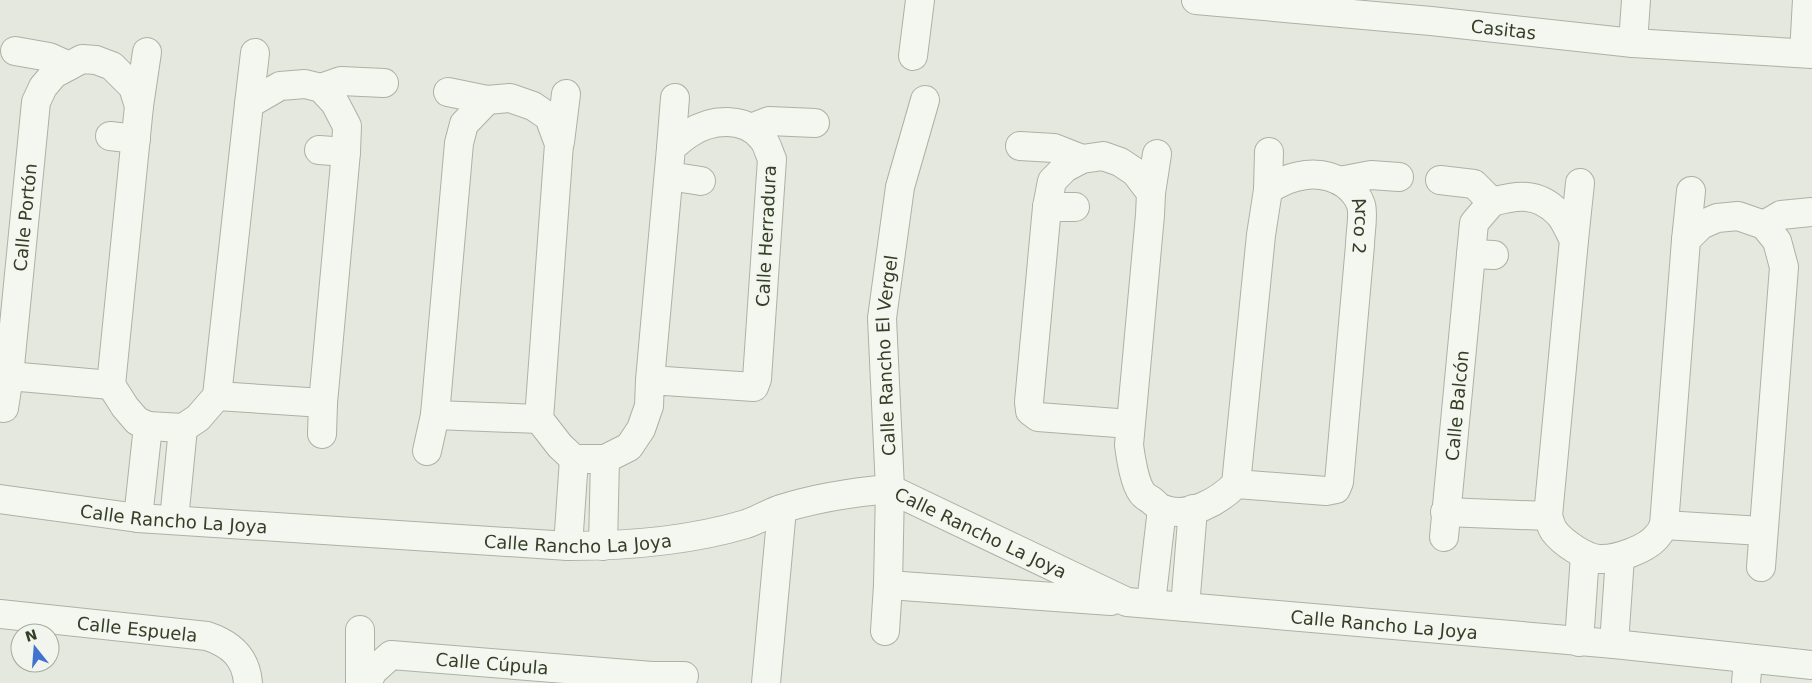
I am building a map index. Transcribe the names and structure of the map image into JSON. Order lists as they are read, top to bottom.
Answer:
{
  "streets": {
    "street": [
      "Casitas",
      "Calle Portón",
      "Arco 2",
      "Calle Herradura",
      "Calle Rancho El Vergel",
      "Calle Balcón",
      "Calle Rancho La Joya",
      "Calle Espuela",
      "Calle Cúpula"
    ]
  },
  "crossings": [
    ["Calle Rancho El Vergel", "Calle Rancho La Joya"]
  ],
  "north": "top"
}
